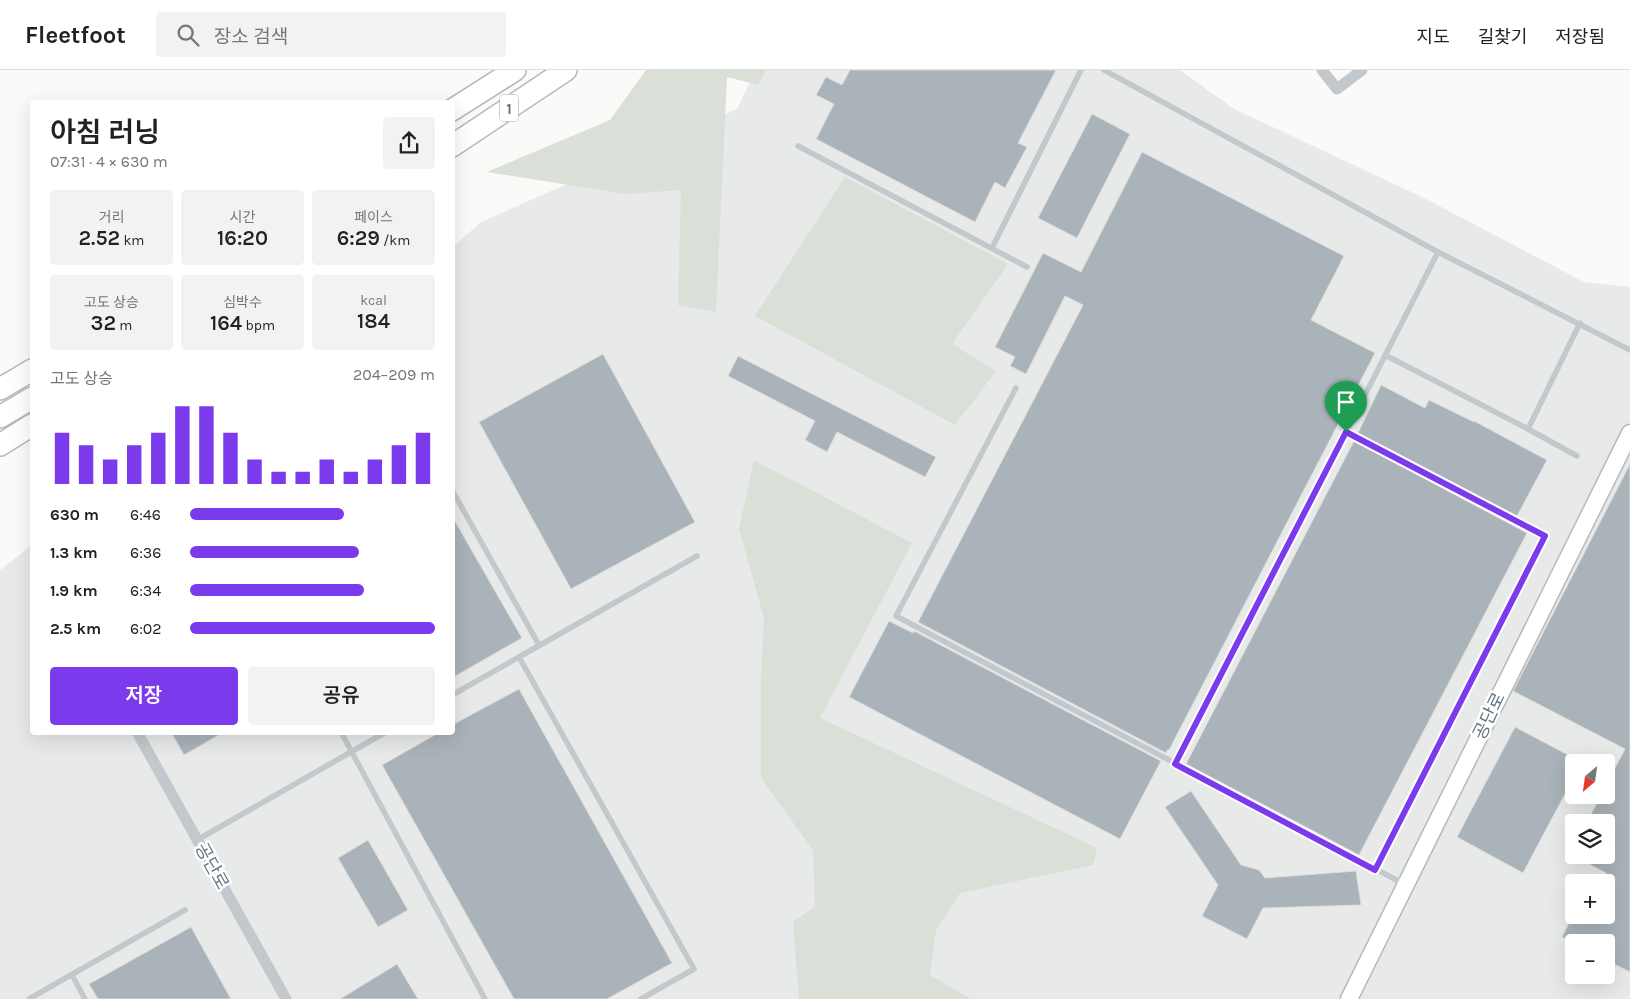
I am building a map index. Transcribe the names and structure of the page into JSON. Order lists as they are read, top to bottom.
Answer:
{
  "streets": {
    "highway": ["1"],
    "street": ["공단로"]
  },
  "north": "bottom left",
  "page": {
    "header": "Fleetfoot",
    "search": "장소 검색",
    "nav": ["지도", "길찾기", "저장됨"],
    "heading": ["아침 러닝", "07:31 · 4 × 630 m"],
    "stats": [
      ["거리", "2.52 km"],
      ["시간", "16:20"],
      ["페이스", "6:29 /km"],
      ["고도 상승", "32 m"],
      ["심박수", "164 bpm"],
      ["kcal", "184"]
    ],
    "chart": ["고도 상승", "204–209 m"],
    "list": [
      {
        "name": "630 m",
        "note": "6:46"
      },
      {
        "name": "1.3 km",
        "note": "6:36"
      },
      {
        "name": "1.9 km",
        "note": "6:34"
      },
      {
        "name": "2.5 km",
        "note": "6:02"
      }
    ],
    "buttons": ["저장", "공유"],
    "map_buttons": ["+", "−"]
  }
}
